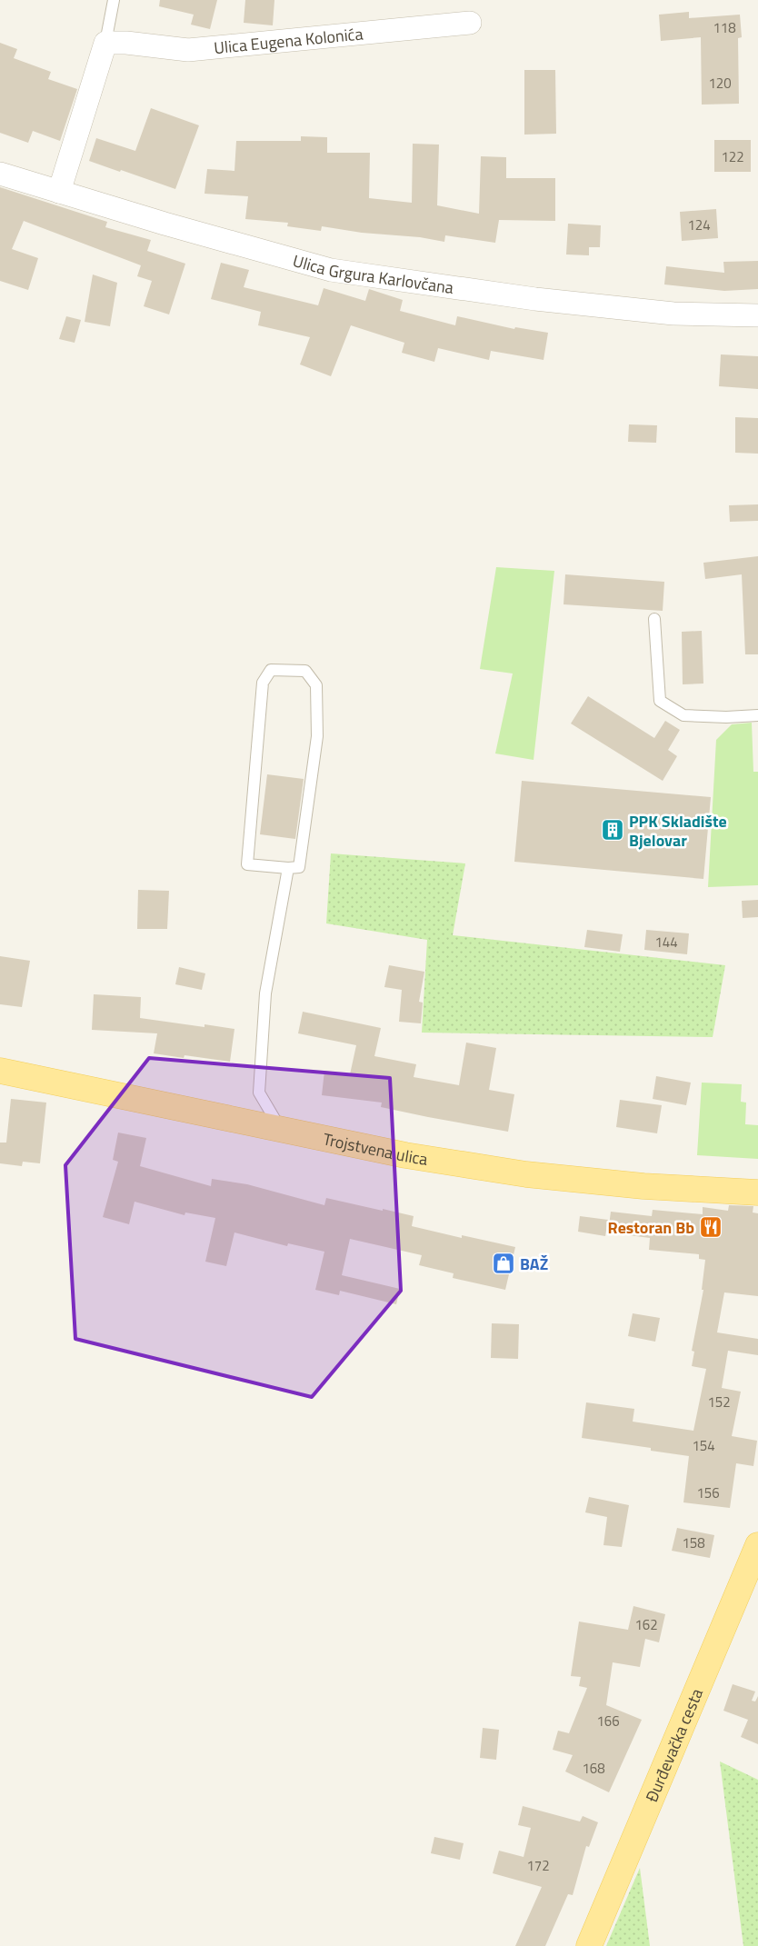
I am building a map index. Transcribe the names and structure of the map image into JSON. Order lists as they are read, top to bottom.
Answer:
{
  "streets": {
    "main road": ["Trojstvena ulica", "Đurđevačka cesta"],
    "street": ["Ulica Eugena Kolonića", "Ulica Grgura Karlovčana"]
  },
  "places": {
    "building": ["PPK Skladište Bjelovar"],
    "restaurant": ["Restoran Bb"],
    "shop": ["BAŽ"]
  },
  "house_numbers": [
    "118",
    "120",
    "122",
    "124",
    "144",
    "152",
    "154",
    "156",
    "158",
    "162",
    "166",
    "168",
    "172"
  ]
}
